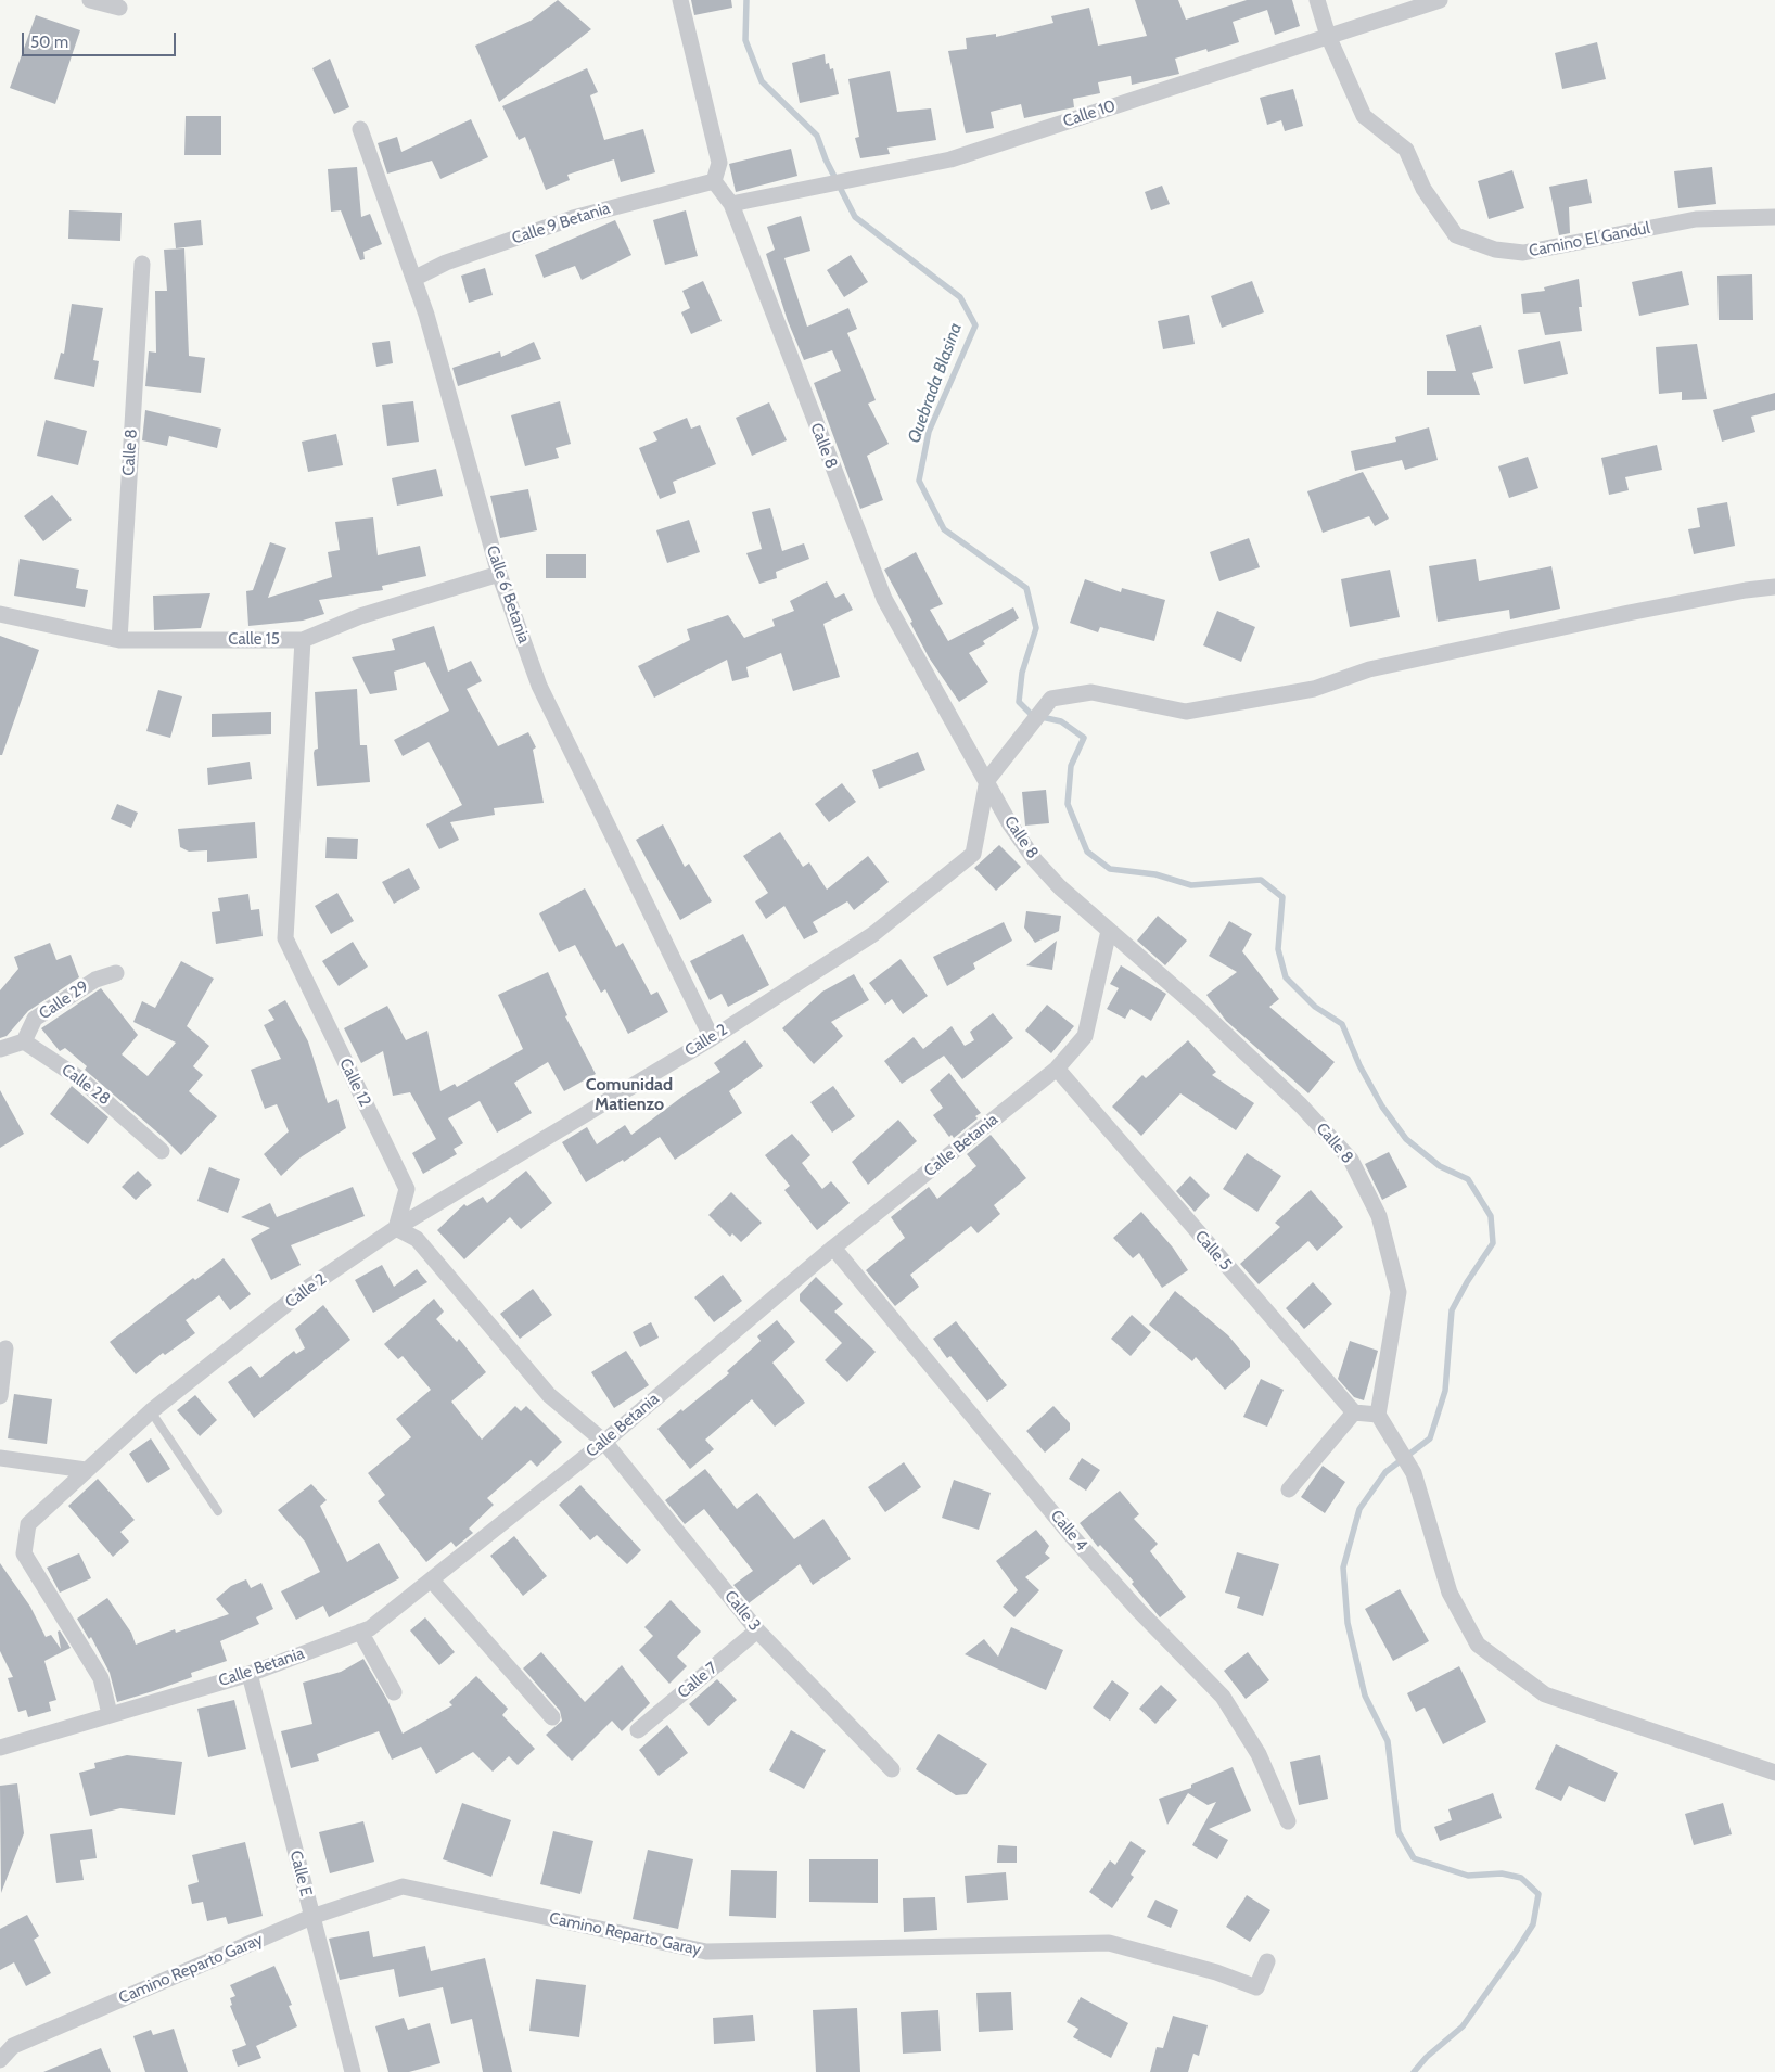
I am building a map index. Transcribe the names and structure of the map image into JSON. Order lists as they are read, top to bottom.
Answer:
{
  "streets": {
    "street": [
      "Calle 10",
      "Calle 9 Betania",
      "Camino El Gandul",
      "Calle 8",
      "Calle 6 Betania",
      "Calle 15",
      "Calle 29",
      "Calle 2",
      "Calle 12",
      "Calle 28",
      "Calle Betania",
      "Calle 5",
      "Calle 4",
      "Calle 3",
      "Calle 7",
      "Calle E",
      "Camino Reparto Garay"
    ]
  },
  "crossings": [
    ["Calle 10", "Camino El Gandul"],
    ["Calle 10", "Calle 8"],
    ["Calle 9 Betania", "Calle 8"],
    ["Calle 9 Betania", "Calle 6 Betania"],
    ["Calle 8", "Calle 15"],
    ["Calle 8", "Calle 2"],
    ["Calle 8", "Calle Betania"],
    ["Calle 6 Betania", "Calle 15"],
    ["Calle 6 Betania", "Calle 2"],
    ["Calle 15", "Calle 12"],
    ["Calle 29", "Calle 28"],
    ["Calle 2", "Calle 12"],
    ["Calle 2", "Calle Betania"],
    ["Calle Betania", "Calle 5"],
    ["Calle Betania", "Calle 4"],
    ["Calle Betania", "Calle 3"],
    ["Calle Betania", "Calle E"],
    ["Calle 3", "Calle 7"],
    ["Calle E", "Camino Reparto Garay"]
  ],
  "districts": ["Comunidad Matienzo"],
  "water": ["Quebrada Blasina"],
  "scale_bar": "50 m"
}
